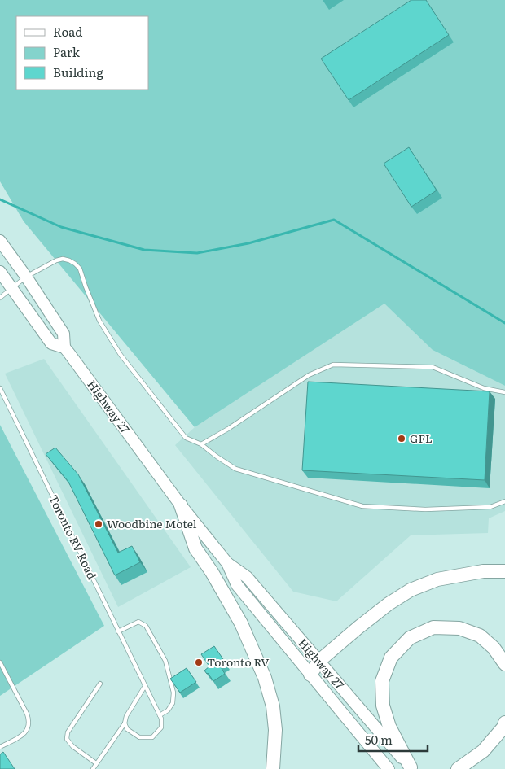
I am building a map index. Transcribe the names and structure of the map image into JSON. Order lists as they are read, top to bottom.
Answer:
{
  "streets": {
    "main road": ["Highway 27"],
    "lane": ["Toronto RV Road"]
  },
  "places": ["GFL", "Woodbine Motel", "Toronto RV"],
  "legend": ["Road", "Park", "Building"],
  "scale_bar": "50 m"
}
